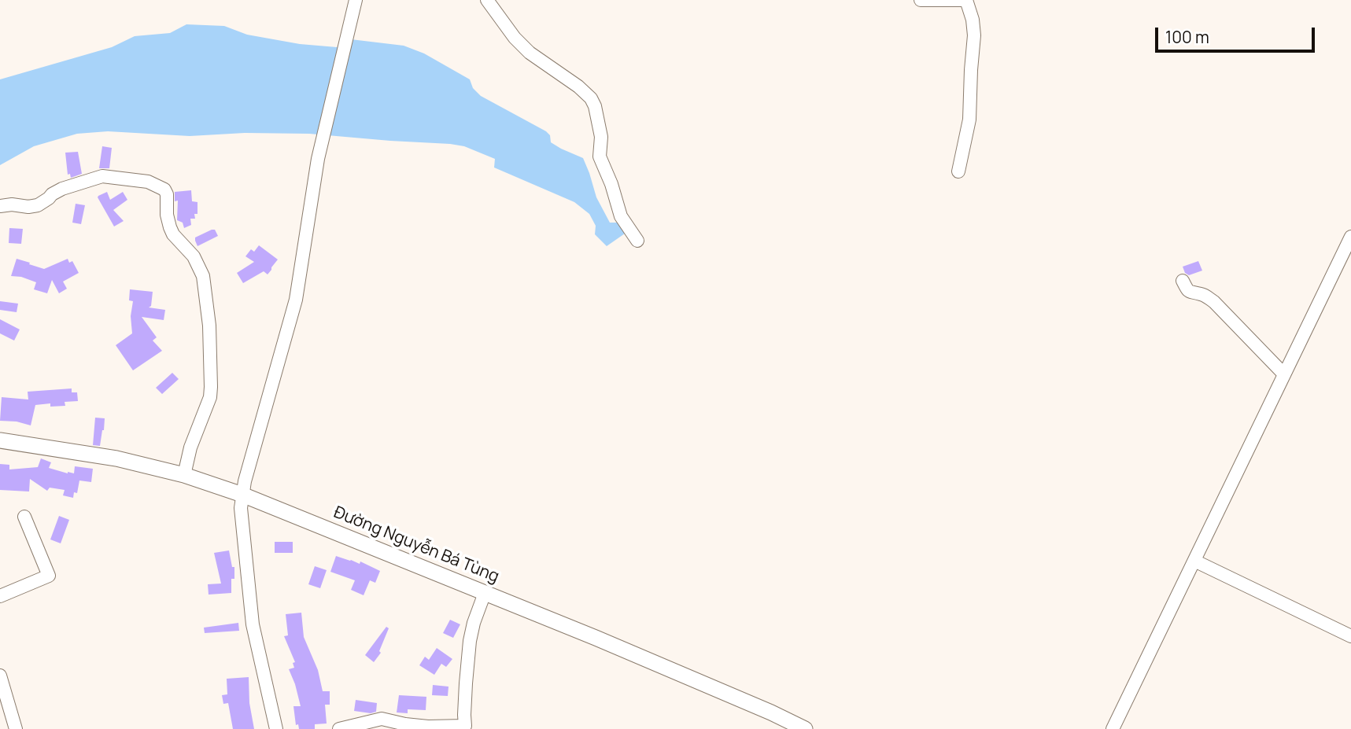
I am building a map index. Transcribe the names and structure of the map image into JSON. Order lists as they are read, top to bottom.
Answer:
{
  "streets": {
    "main road": ["Đường Nguyễn Bá Tùng"]
  },
  "scale_bar": "100 m"
}
